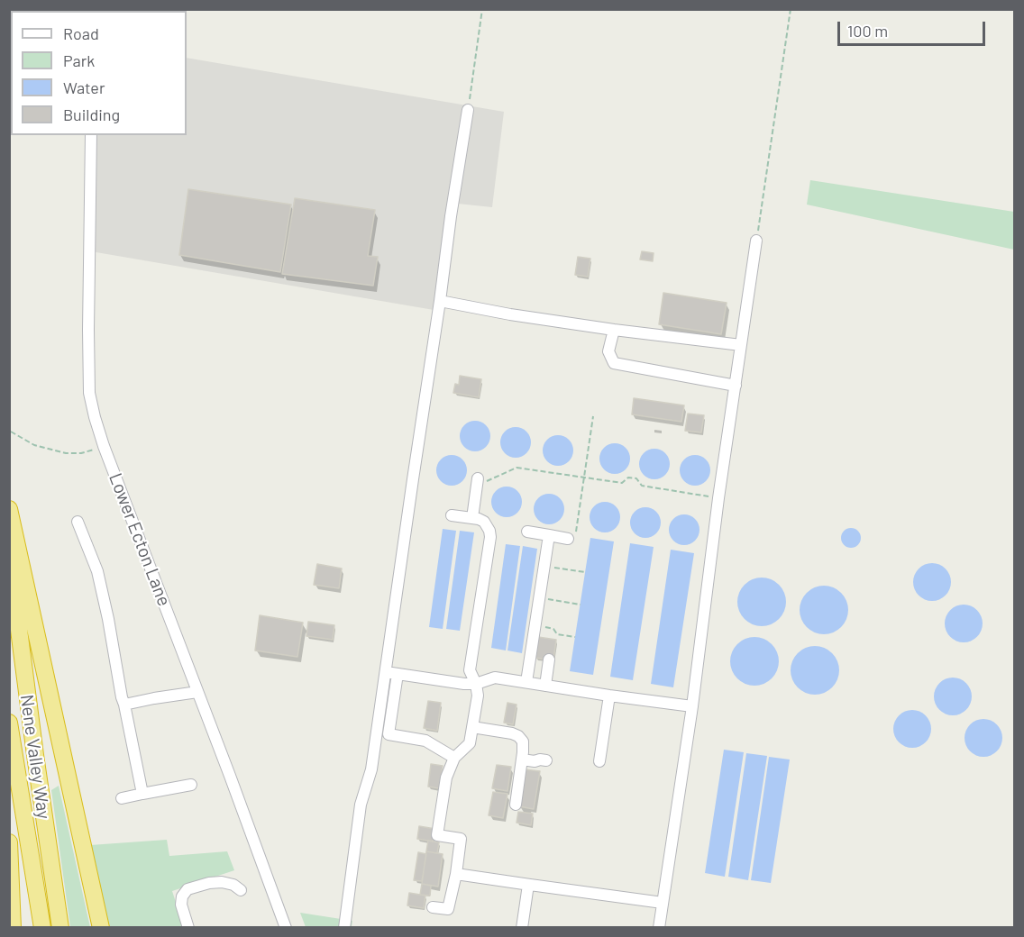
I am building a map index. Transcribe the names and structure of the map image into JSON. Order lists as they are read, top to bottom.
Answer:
{
  "streets": {
    "highway": ["Nene Valley Way"],
    "street": ["Lower Ecton Lane"]
  },
  "legend": [
    "Road",
    "Park",
    "Water",
    "Building"
  ],
  "scale_bar": "100 m"
}
